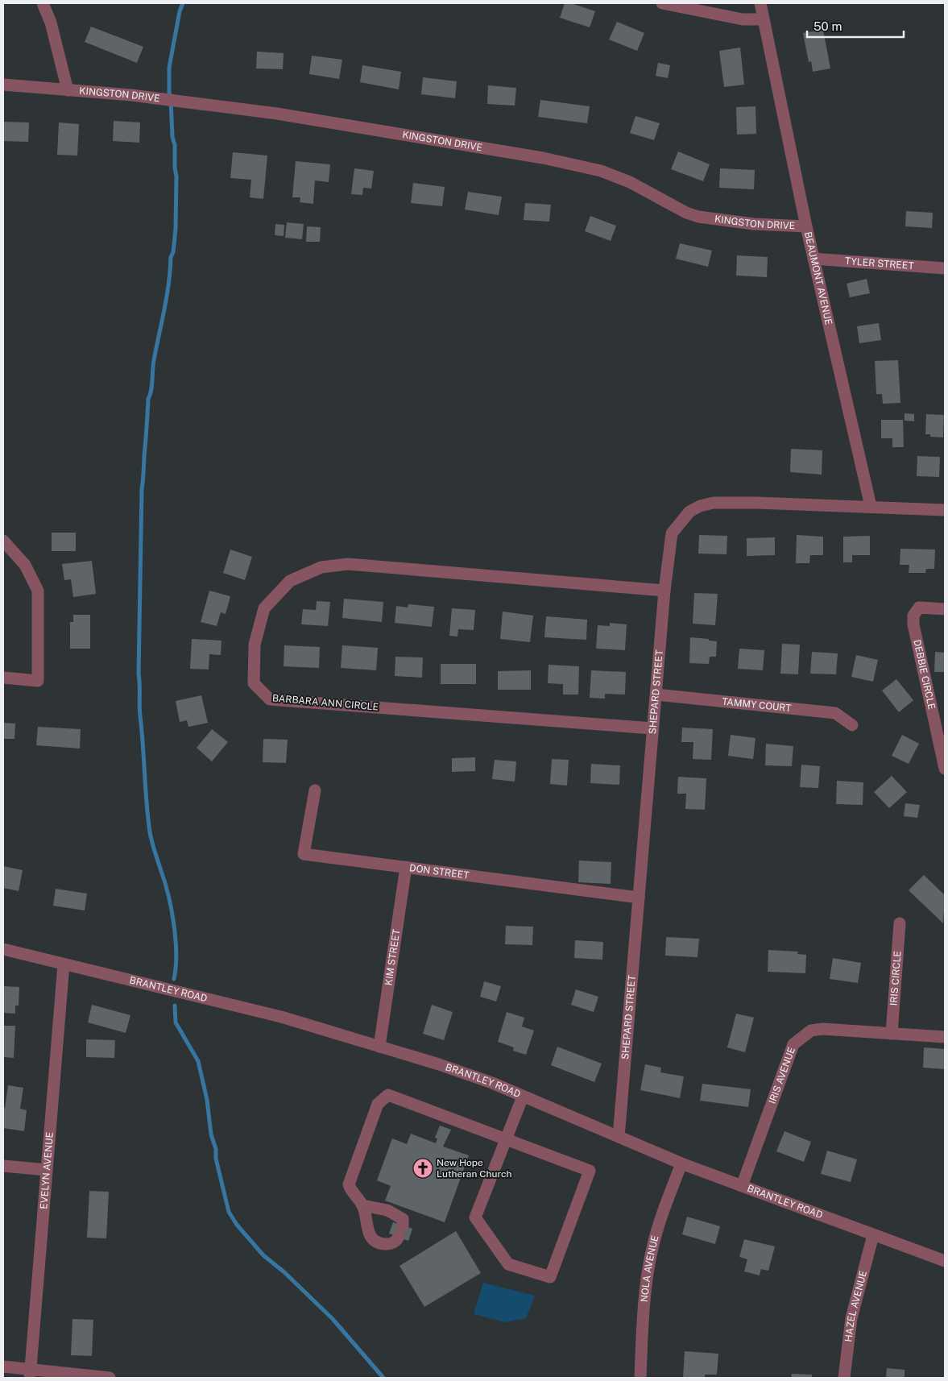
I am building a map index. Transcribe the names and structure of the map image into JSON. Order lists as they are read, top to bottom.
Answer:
{
  "streets": {
    "street": [
      "KINGSTON DRIVE",
      "TYLER STREET",
      "BEAUMONT AVENUE",
      "DEBBIE CIRCLE",
      "SHEPARD STREET",
      "BARBARA ANN CIRCLE",
      "TAMMY COURT",
      "DON STREET",
      "KIM STREET",
      "IRIS CIRCLE",
      "BRANTLEY ROAD",
      "IRIS AVENUE",
      "EVELYN AVENUE",
      "NOLA AVENUE",
      "HAZEL AVENUE"
    ]
  },
  "crossings": [
    ["KINGSTON DRIVE", "BEAUMONT AVENUE"],
    ["TYLER STREET", "BEAUMONT AVENUE"],
    ["BEAUMONT AVENUE", "SHEPARD STREET"],
    ["SHEPARD STREET", "BARBARA ANN CIRCLE"],
    ["SHEPARD STREET", "TAMMY COURT"],
    ["SHEPARD STREET", "DON STREET"],
    ["SHEPARD STREET", "BRANTLEY ROAD"],
    ["DON STREET", "KIM STREET"],
    ["KIM STREET", "BRANTLEY ROAD"],
    ["IRIS CIRCLE", "IRIS AVENUE"],
    ["BRANTLEY ROAD", "IRIS AVENUE"],
    ["BRANTLEY ROAD", "EVELYN AVENUE"],
    ["BRANTLEY ROAD", "NOLA AVENUE"],
    ["BRANTLEY ROAD", "HAZEL AVENUE"]
  ],
  "places": {
    "church": ["New Hope Lutheran Church"]
  },
  "scale_bar": "50 m"
}
